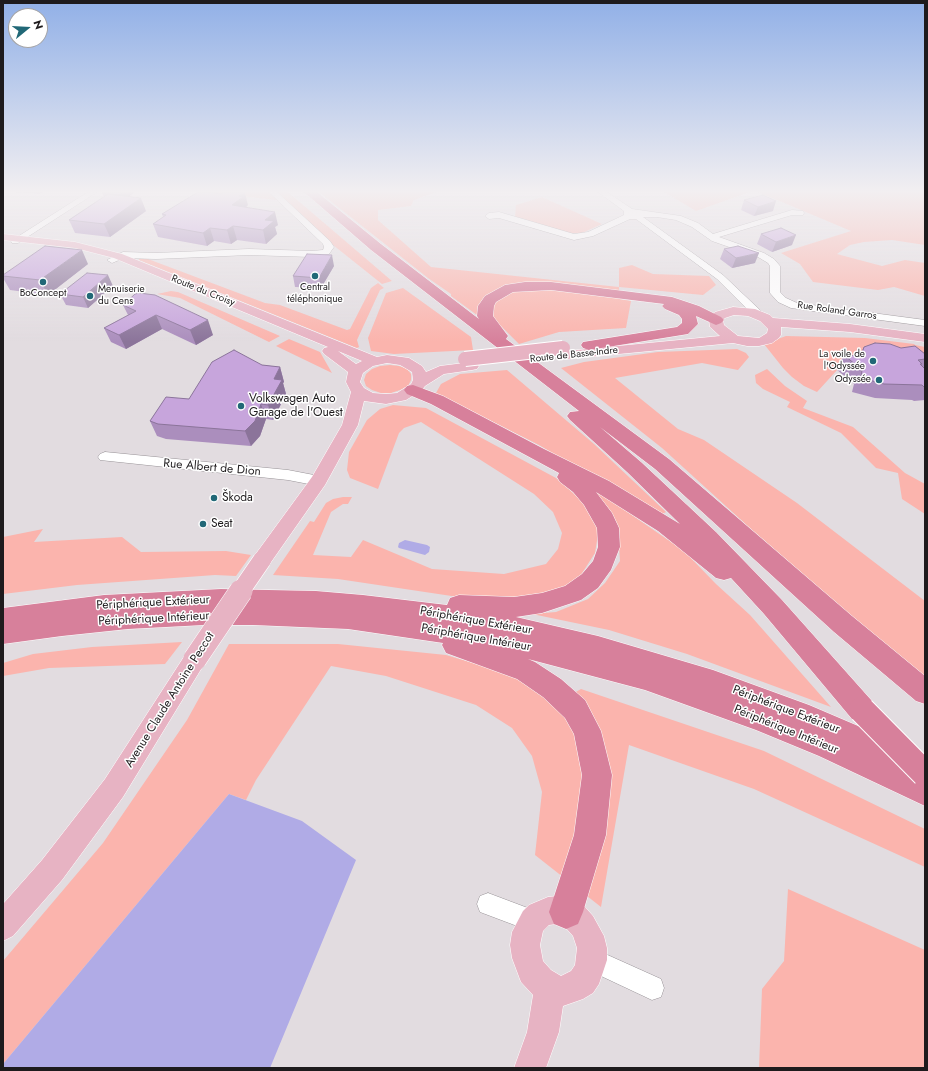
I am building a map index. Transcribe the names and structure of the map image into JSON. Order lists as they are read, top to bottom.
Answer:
{
  "streets": {
    "highway": ["Périphérique Extérieur", "Périphérique Intérieur"],
    "main road": ["Route du Croisy", "Route de Basse-Indre", "Avenue Claude Antoine Peccot"],
    "street": ["Rue Roland Garros", "Rue Albert de Dion"]
  },
  "crossings": [
    ["Route du Croisy", "Route de Basse-Indre"],
    ["Route du Croisy", "Avenue Claude Antoine Peccot"],
    ["Route de Basse-Indre", "Avenue Claude Antoine Peccot"],
    ["Rue Albert de Dion", "Avenue Claude Antoine Peccot"]
  ],
  "places": [
    "Central téléphonique",
    "BoConcept",
    "Menuiserie du Cens",
    "La voile de l'Odyssée",
    "Odyssée",
    "Volkswagen Auto Garage de l'Ouest",
    "Škoda",
    "Seat"
  ],
  "north": "right"
}
